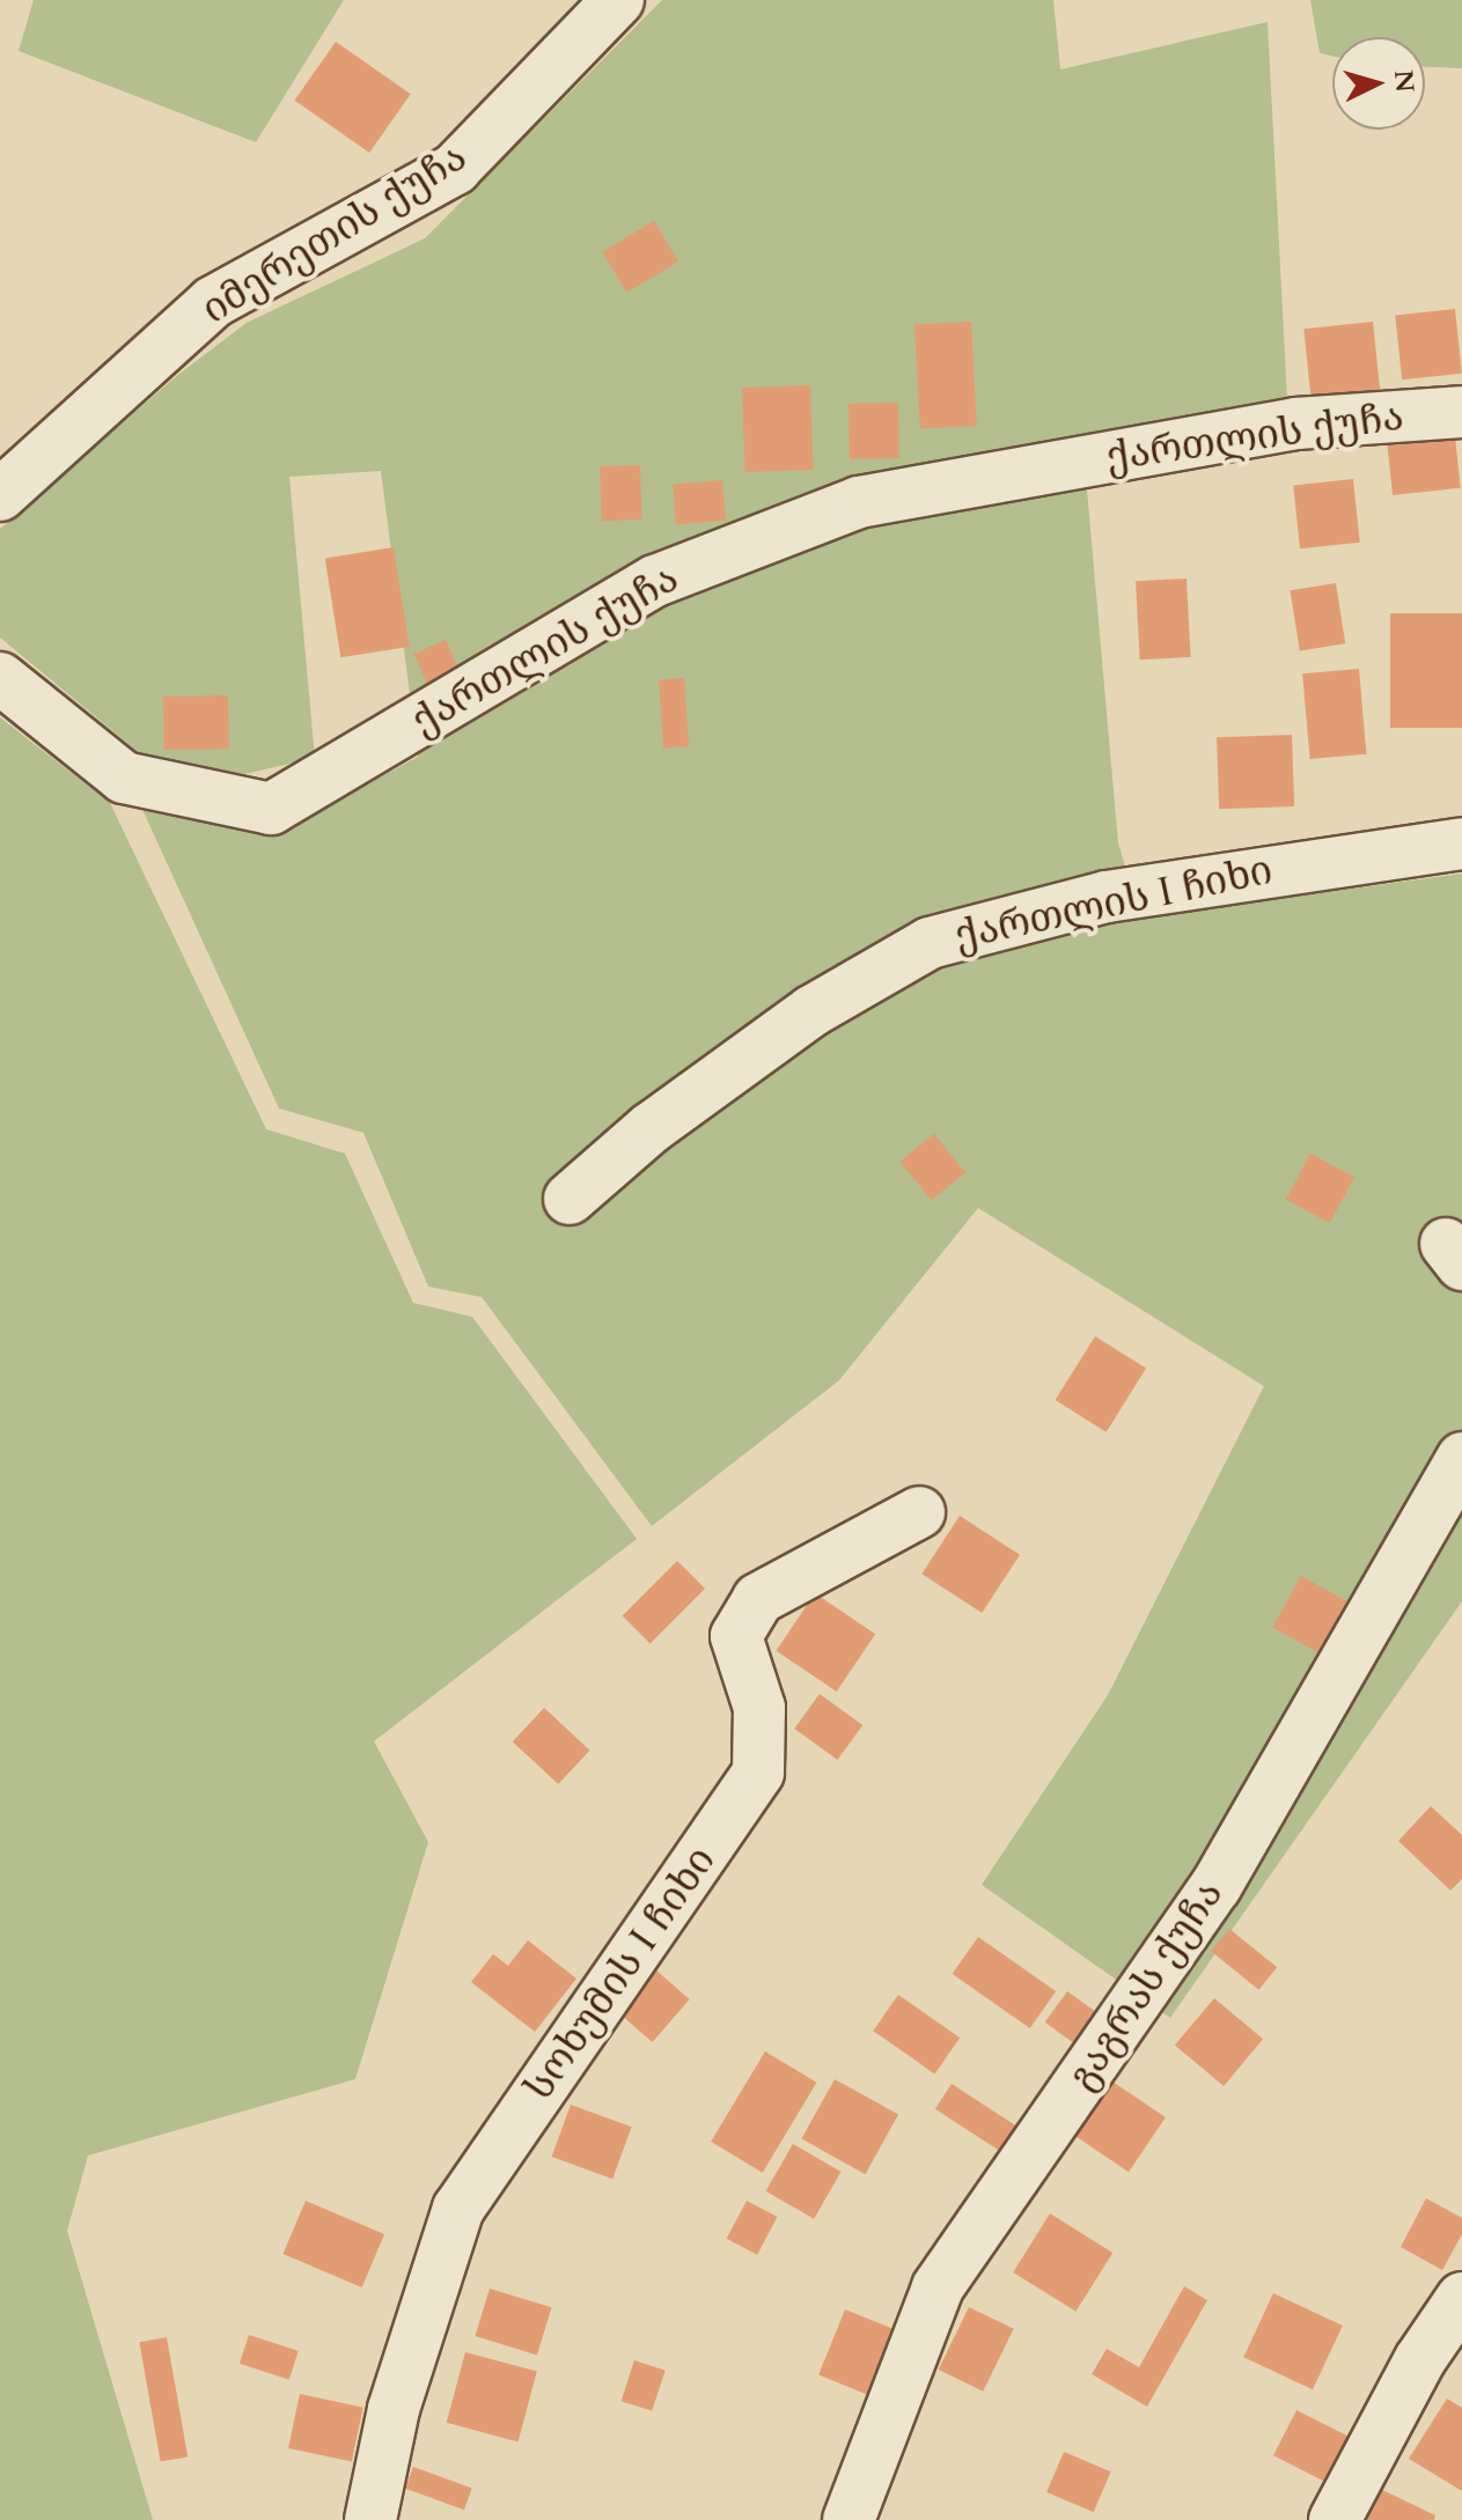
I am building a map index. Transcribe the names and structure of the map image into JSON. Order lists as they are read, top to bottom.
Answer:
{
  "streets": {
    "street": [
      "იმერეთის ქუჩა",
      "ქართლის ქუჩა",
      "ქართლის I ჩიხი",
      "სოხუმის I ჩიხი",
      "გაგრას ქუჩა"
    ]
  },
  "north": "right"
}
